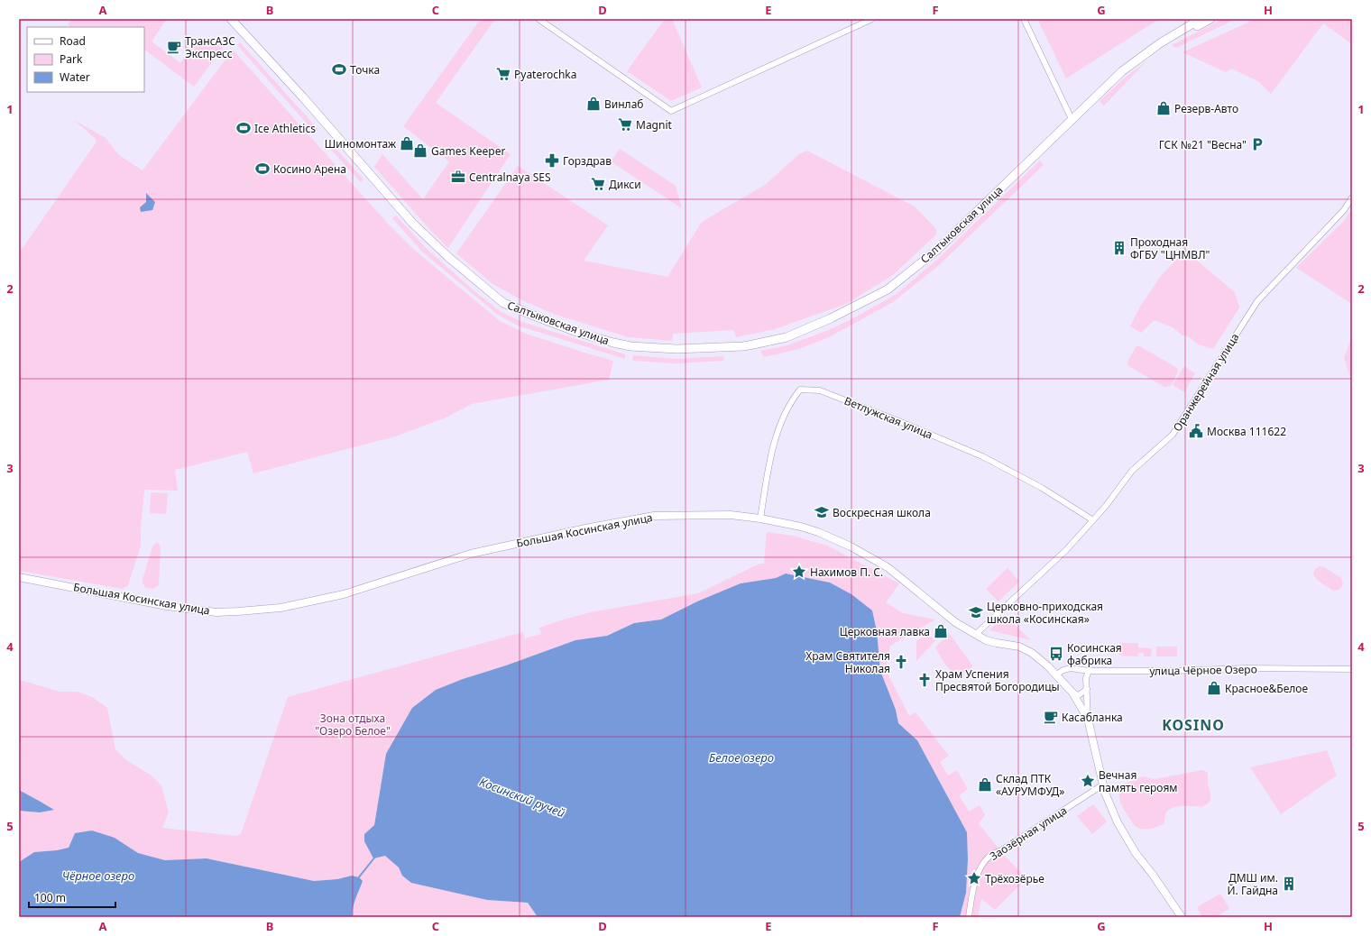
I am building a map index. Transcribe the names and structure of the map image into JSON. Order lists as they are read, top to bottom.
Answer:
{
  "streets": {
    "main road": ["Салтыковская улица"],
    "street": [
      "Оранжерейная улица",
      "Ветлужская улица",
      "Большая Косинская улица",
      "улица Чёрное Озеро",
      "Заозёрная улица"
    ]
  },
  "crossings": [
    ["Оранжерейная улица", "Ветлужская улица"],
    ["Оранжерейная улица", "Большая Косинская улица"],
    ["Ветлужская улица", "Большая Косинская улица"],
    ["Большая Косинская улица", "улица Чёрное Озеро"],
    ["Большая Косинская улица", "Заозёрная улица"]
  ],
  "districts": ["KOSINO"],
  "water": ["Белое озеро", "Косинский ручей", "Чёрное озеро"],
  "parks": ["Зона отдыха \"Озеро Белое\""],
  "places": {
    "cafe": ["ТрансАЗС Экспресс", "Касабланка"],
    "sports": ["Точка", "Ice Athletics", "Косино Арена"],
    "supermarket": ["Pyaterochka", "Magnit", "Дикси"],
    "shop": [
      "Винлаб",
      "Резерв-Авто",
      "Шиномонтаж",
      "Games Keeper",
      "Церковная лавка",
      "Красное&Белое",
      "Склад ПТК «АУРУМФУД»"
    ],
    "parking": ["ГСК №21 \"Весна\""],
    "pharmacy": ["Горздрав"],
    "office": ["Centralnaya SES"],
    "building": ["Проходная ФГБУ \"ЦНМВЛ\"", "ДМШ им. Й. Гайдна"],
    "public building": ["Москва 111622"],
    "school or university": ["Воскресная школа", "Церковно-приходская школа «Косинская»"],
    "place": ["Нахимов П. С.", "Вечная память героям", "Трёхозёрье"],
    "bus stop": ["Косинская фабрика"],
    "church": ["Храм Святителя Николая", "Храм Успения Пресвятой Богородицы"]
  },
  "legend": ["Road", "Park", "Water"],
  "scale_bar": "100 m",
  "grid": {
    "columns": [
      "A",
      "B",
      "C",
      "D",
      "E",
      "F",
      "G",
      "H"
    ],
    "rows": [
      "1",
      "2",
      "3",
      "4",
      "5"
    ]
  }
}
